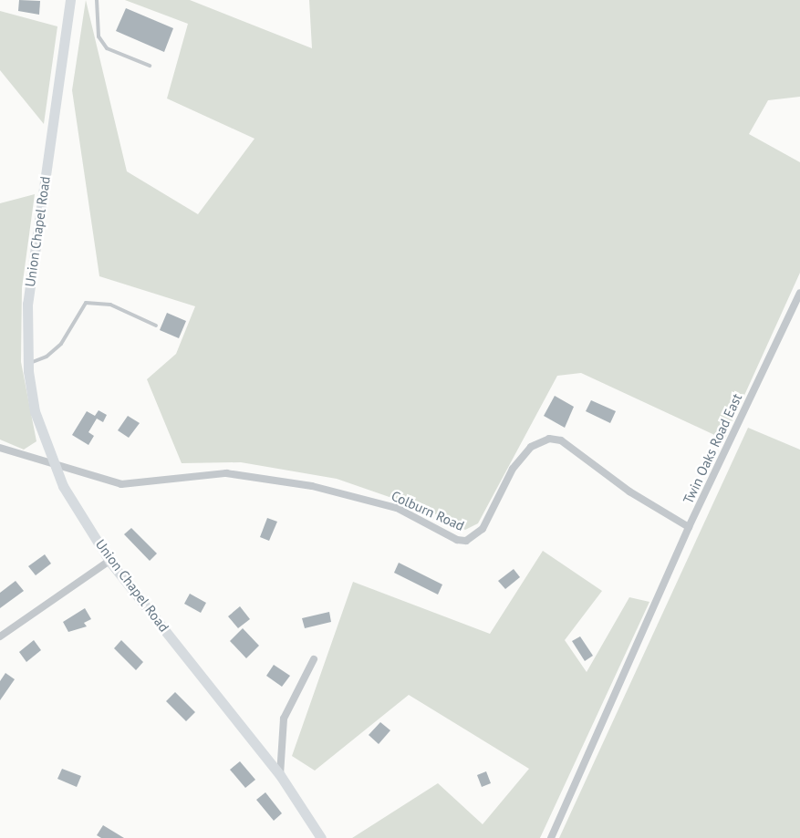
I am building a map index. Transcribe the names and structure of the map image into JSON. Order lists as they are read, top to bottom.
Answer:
{
  "streets": {
    "street": ["Union Chapel Road", "Twin Oaks Road East", "Colburn Road"]
  },
  "crossings": [
    ["Union Chapel Road", "Colburn Road"],
    ["Twin Oaks Road East", "Colburn Road"]
  ]
}
